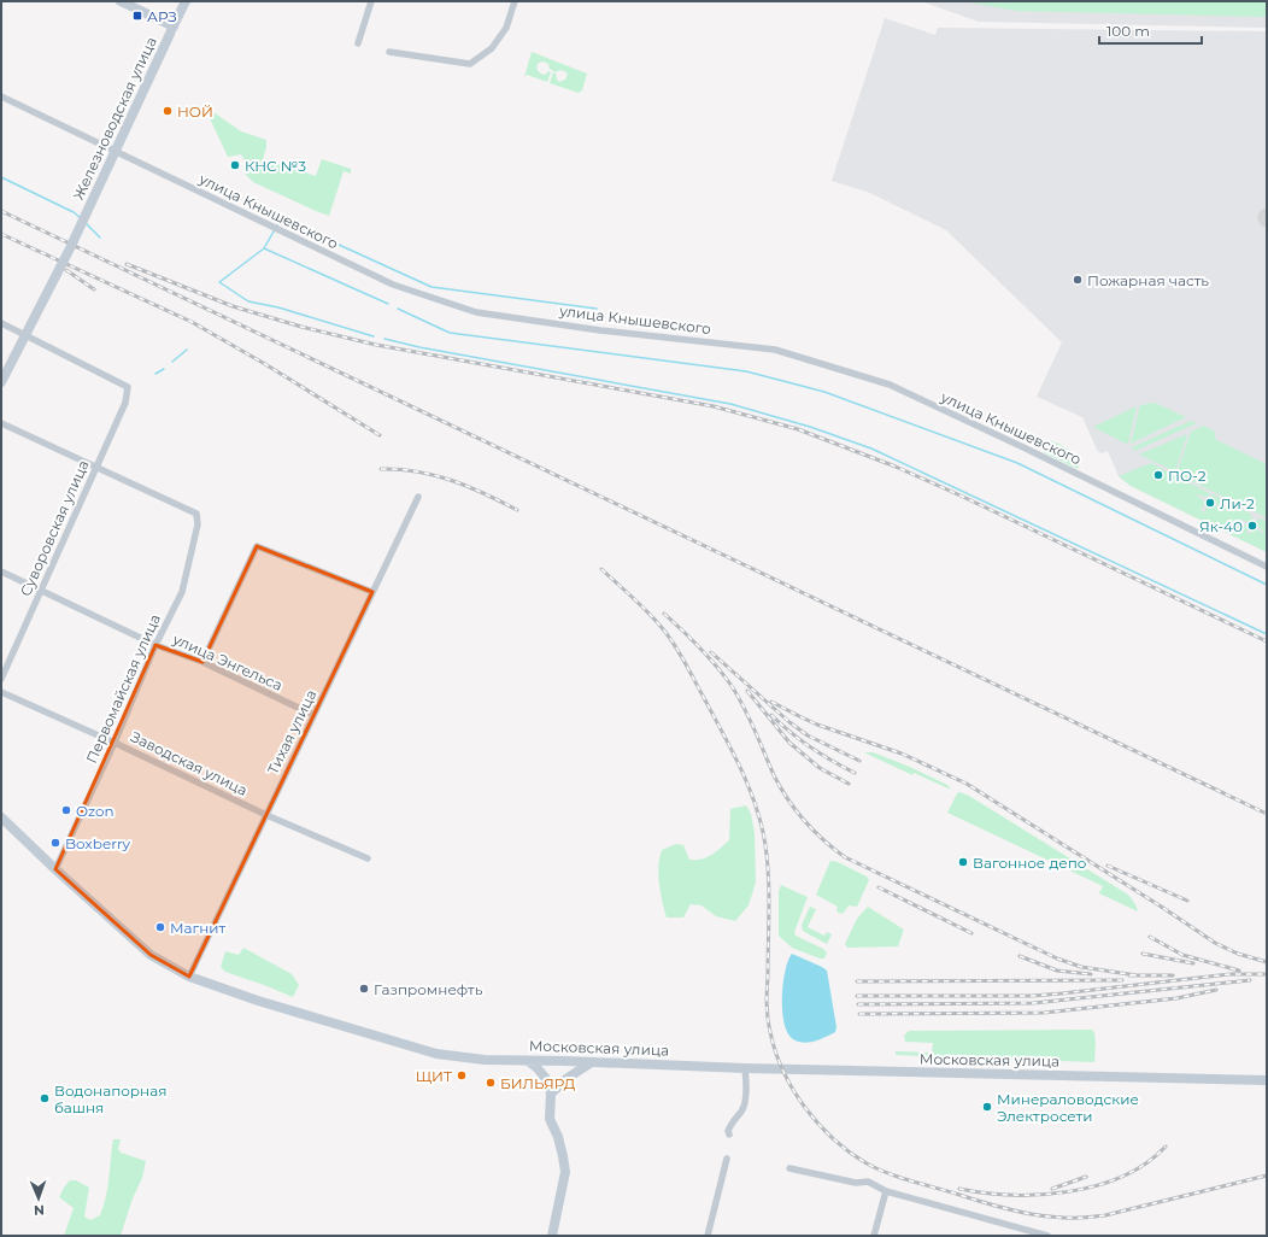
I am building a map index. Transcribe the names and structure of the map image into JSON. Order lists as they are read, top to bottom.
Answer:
{
  "streets": {
    "street": [
      "Железноводская улица",
      "улица Кнышевского",
      "Суворовская улица",
      "улица Энгельса",
      "Первомайская улица",
      "Тихая улица",
      "Заводская улица",
      "Московская улица"
    ]
  },
  "crossings": [
    ["Суворовская улица", "улица Энгельса"],
    ["Суворовская улица", "Первомайская улица"],
    ["улица Энгельса", "Первомайская улица"],
    ["улица Энгельса", "Тихая улица"],
    ["Первомайская улица", "Заводская улица"],
    ["Первомайская улица", "Московская улица"],
    ["Тихая улица", "Заводская улица"],
    ["Тихая улица", "Московская улица"]
  ],
  "places": {
    "transit": ["АРЗ"],
    "other": [
      "НОЙ",
      "КНС №3",
      "Пожарная часть",
      "ПО-2",
      "Ли-2",
      "Як-40",
      "Ozon",
      "Boxberry",
      "Вагонное депо",
      "Магнит",
      "Газпромнефть",
      "ЩИТ",
      "БИЛЬЯРД",
      "Водонапорная башня",
      "Минераловодские Электросети"
    ]
  },
  "scale_bar": "100 m",
  "north": "bottom"
}
